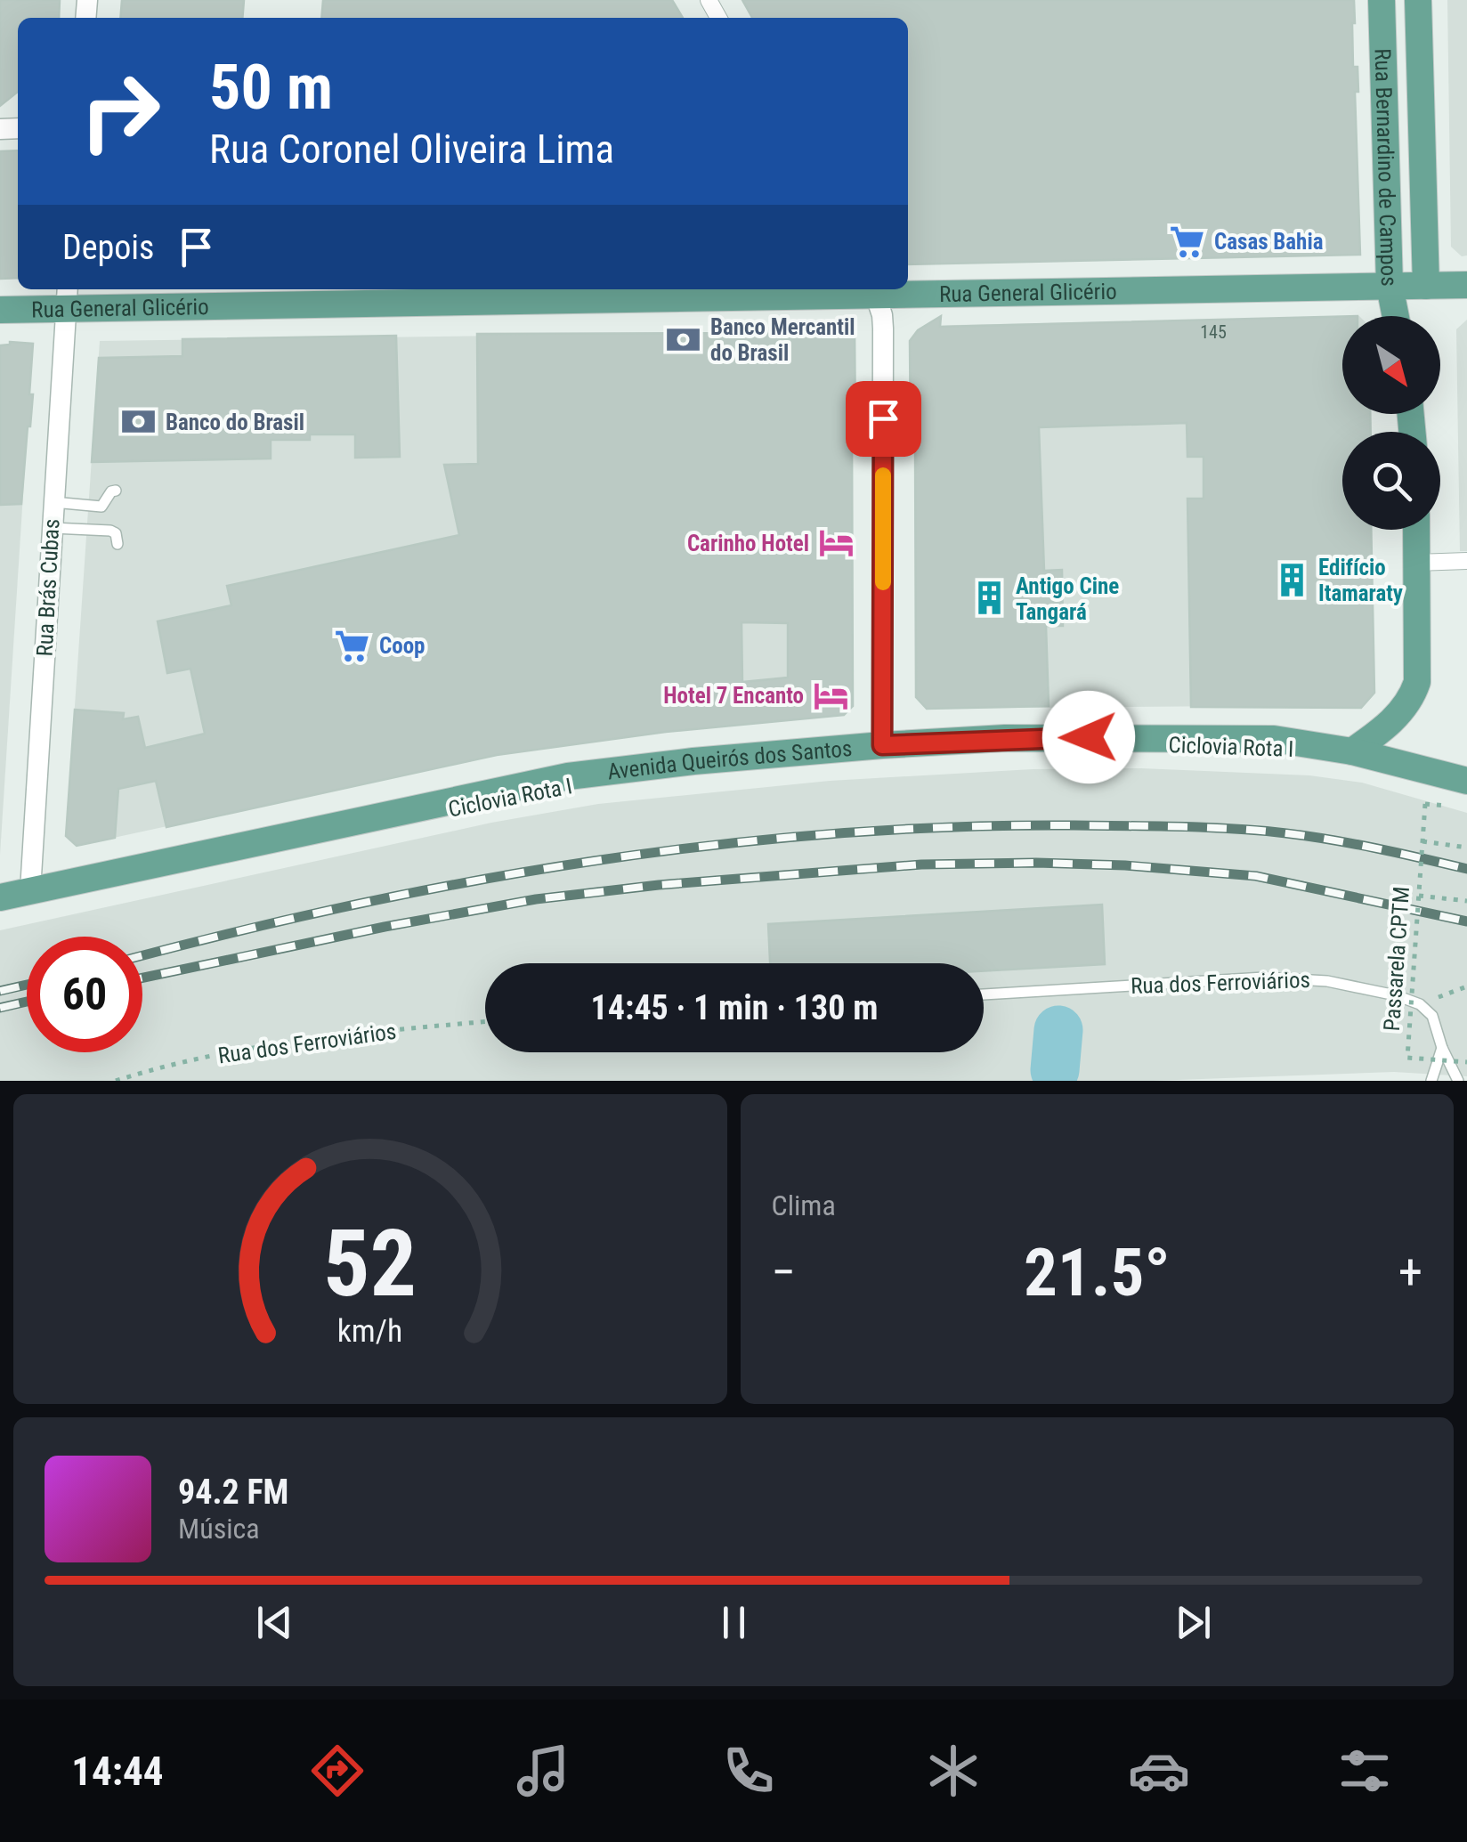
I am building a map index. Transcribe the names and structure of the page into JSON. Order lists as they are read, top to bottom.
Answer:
{
  "streets": {
    "main road": ["Rua Bernardino de Campos", "Rua General Glicério", "Avenida Queirós dos Santos"],
    "street": ["Rua Brás Cubas"],
    "lane": ["Rua dos Ferroviários"],
    "path": ["Passarela CPTM"]
  },
  "crossings": [
    ["Rua Bernardino de Campos", "Rua General Glicério"],
    ["Rua General Glicério", "Rua Brás Cubas"],
    ["Rua Brás Cubas", "Avenida Queirós dos Santos"]
  ],
  "places": {
    "supermarket": ["Casas Bahia", "Coop"],
    "bank": ["Banco Mercantil do Brasil", "Banco do Brasil"],
    "hotel": ["Carinho Hotel", "Hotel 7 Encanto"],
    "building": ["Edifício Itamaraty", "Antigo Cine Tangará"]
  },
  "house_numbers": ["145"],
  "north": "bottom right",
  "page": {
    "turn": ["50 m", "Rua Coronel Oliveira Lima"],
    "then": "Depois",
    "limit": "60",
    "trip": "14:45 · 1 min · 130 m",
    "tile": "Clima",
    "heat": ["−", "21.5°", "+"],
    "song": ["94.2 FM", "Música"],
    "tabs": "14:44",
    "gauge": ["52", "km/h"]
  }
}
